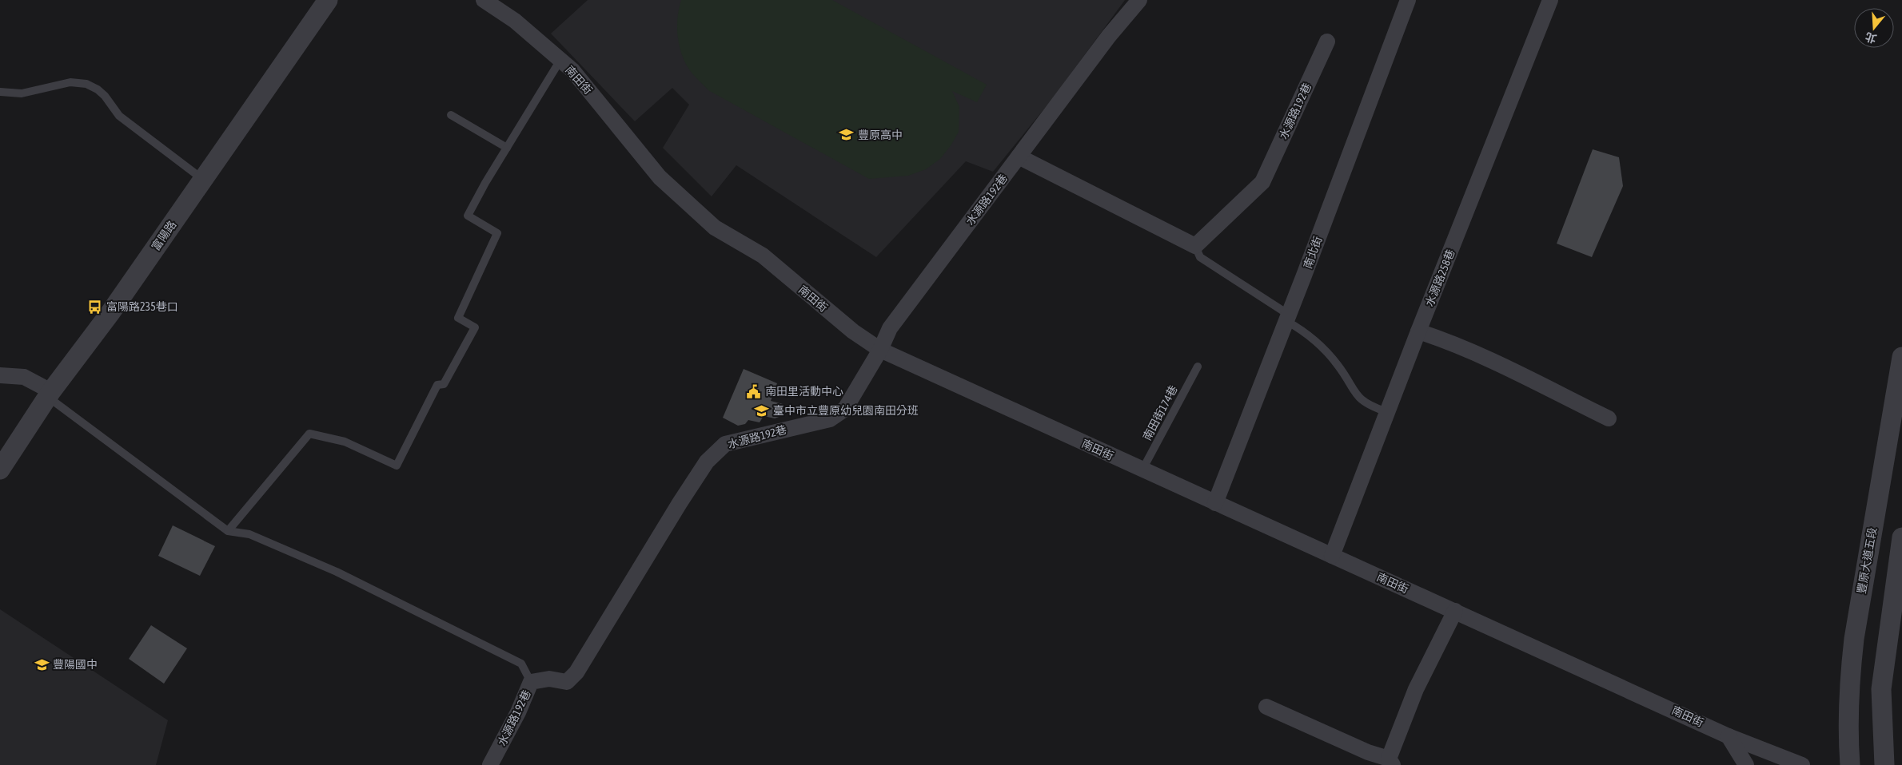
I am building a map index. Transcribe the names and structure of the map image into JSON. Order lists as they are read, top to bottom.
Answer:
{
  "streets": {
    "street": [
      "南田街",
      "水源路192巷",
      "富陽路",
      "南北街",
      "水源路258巷",
      "豐原大道五段"
    ],
    "lane": ["南田街174巷"]
  },
  "crossings": [
    ["南田街", "水源路192巷"],
    ["南田街", "南北街"],
    ["南田街", "水源路258巷"],
    ["南田街", "南田街174巷"]
  ],
  "places": {
    "school or university": ["豐原高中", "臺中市立豐原幼兒園南田分班", "豐陽國中"],
    "bus stop": ["富陽路235巷口"],
    "public building": ["南田里活動中心"]
  },
  "north": "bottom"
}
